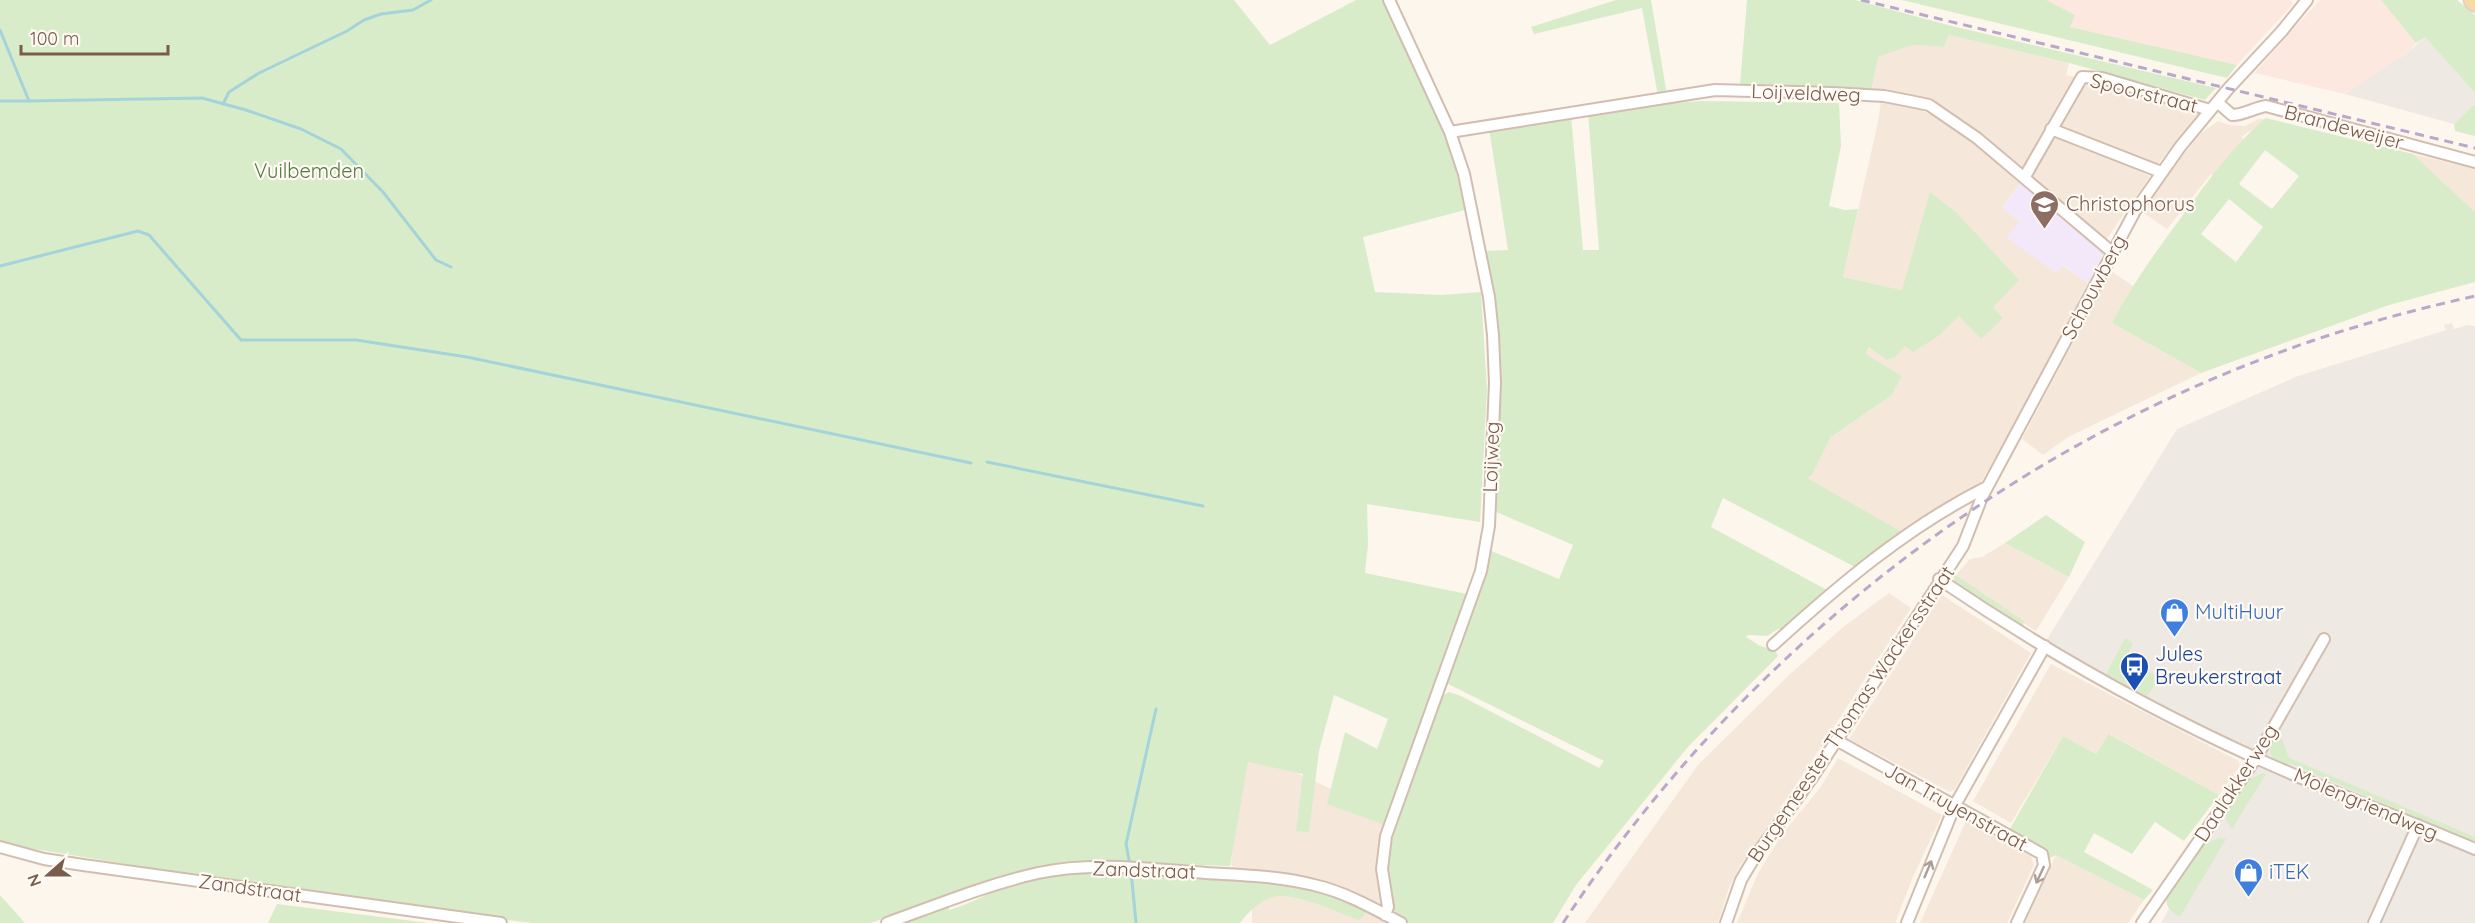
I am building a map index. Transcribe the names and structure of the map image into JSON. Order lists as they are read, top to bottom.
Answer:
{
  "streets": {
    "street": [
      "Loijveldweg",
      "Spoorstraat",
      "Brandeweijer",
      "Schouwberg",
      "Loijweg",
      "Burgemeester Thomas Wackersstraat",
      "Daalakkerweg",
      "Molengriendweg",
      "Jan Truyenstraat",
      "Zandstraat"
    ]
  },
  "crossings": [
    ["Loijveldweg", "Schouwberg"],
    ["Loijveldweg", "Loijweg"],
    ["Spoorstraat", "Brandeweijer"],
    ["Spoorstraat", "Schouwberg"],
    ["Brandeweijer", "Schouwberg"],
    ["Schouwberg", "Burgemeester Thomas Wackersstraat"],
    ["Loijweg", "Zandstraat"],
    ["Burgemeester Thomas Wackersstraat", "Molengriendweg"],
    ["Burgemeester Thomas Wackersstraat", "Jan Truyenstraat"],
    ["Daalakkerweg", "Molengriendweg"]
  ],
  "parks": ["Vuilbemden"],
  "places": {
    "school or university": ["Christophorus"],
    "shop": ["MultiHuur", "iTEK"],
    "bus stop": ["Jules Breukerstraat"]
  },
  "scale_bar": "100 m",
  "north": "left"
}
